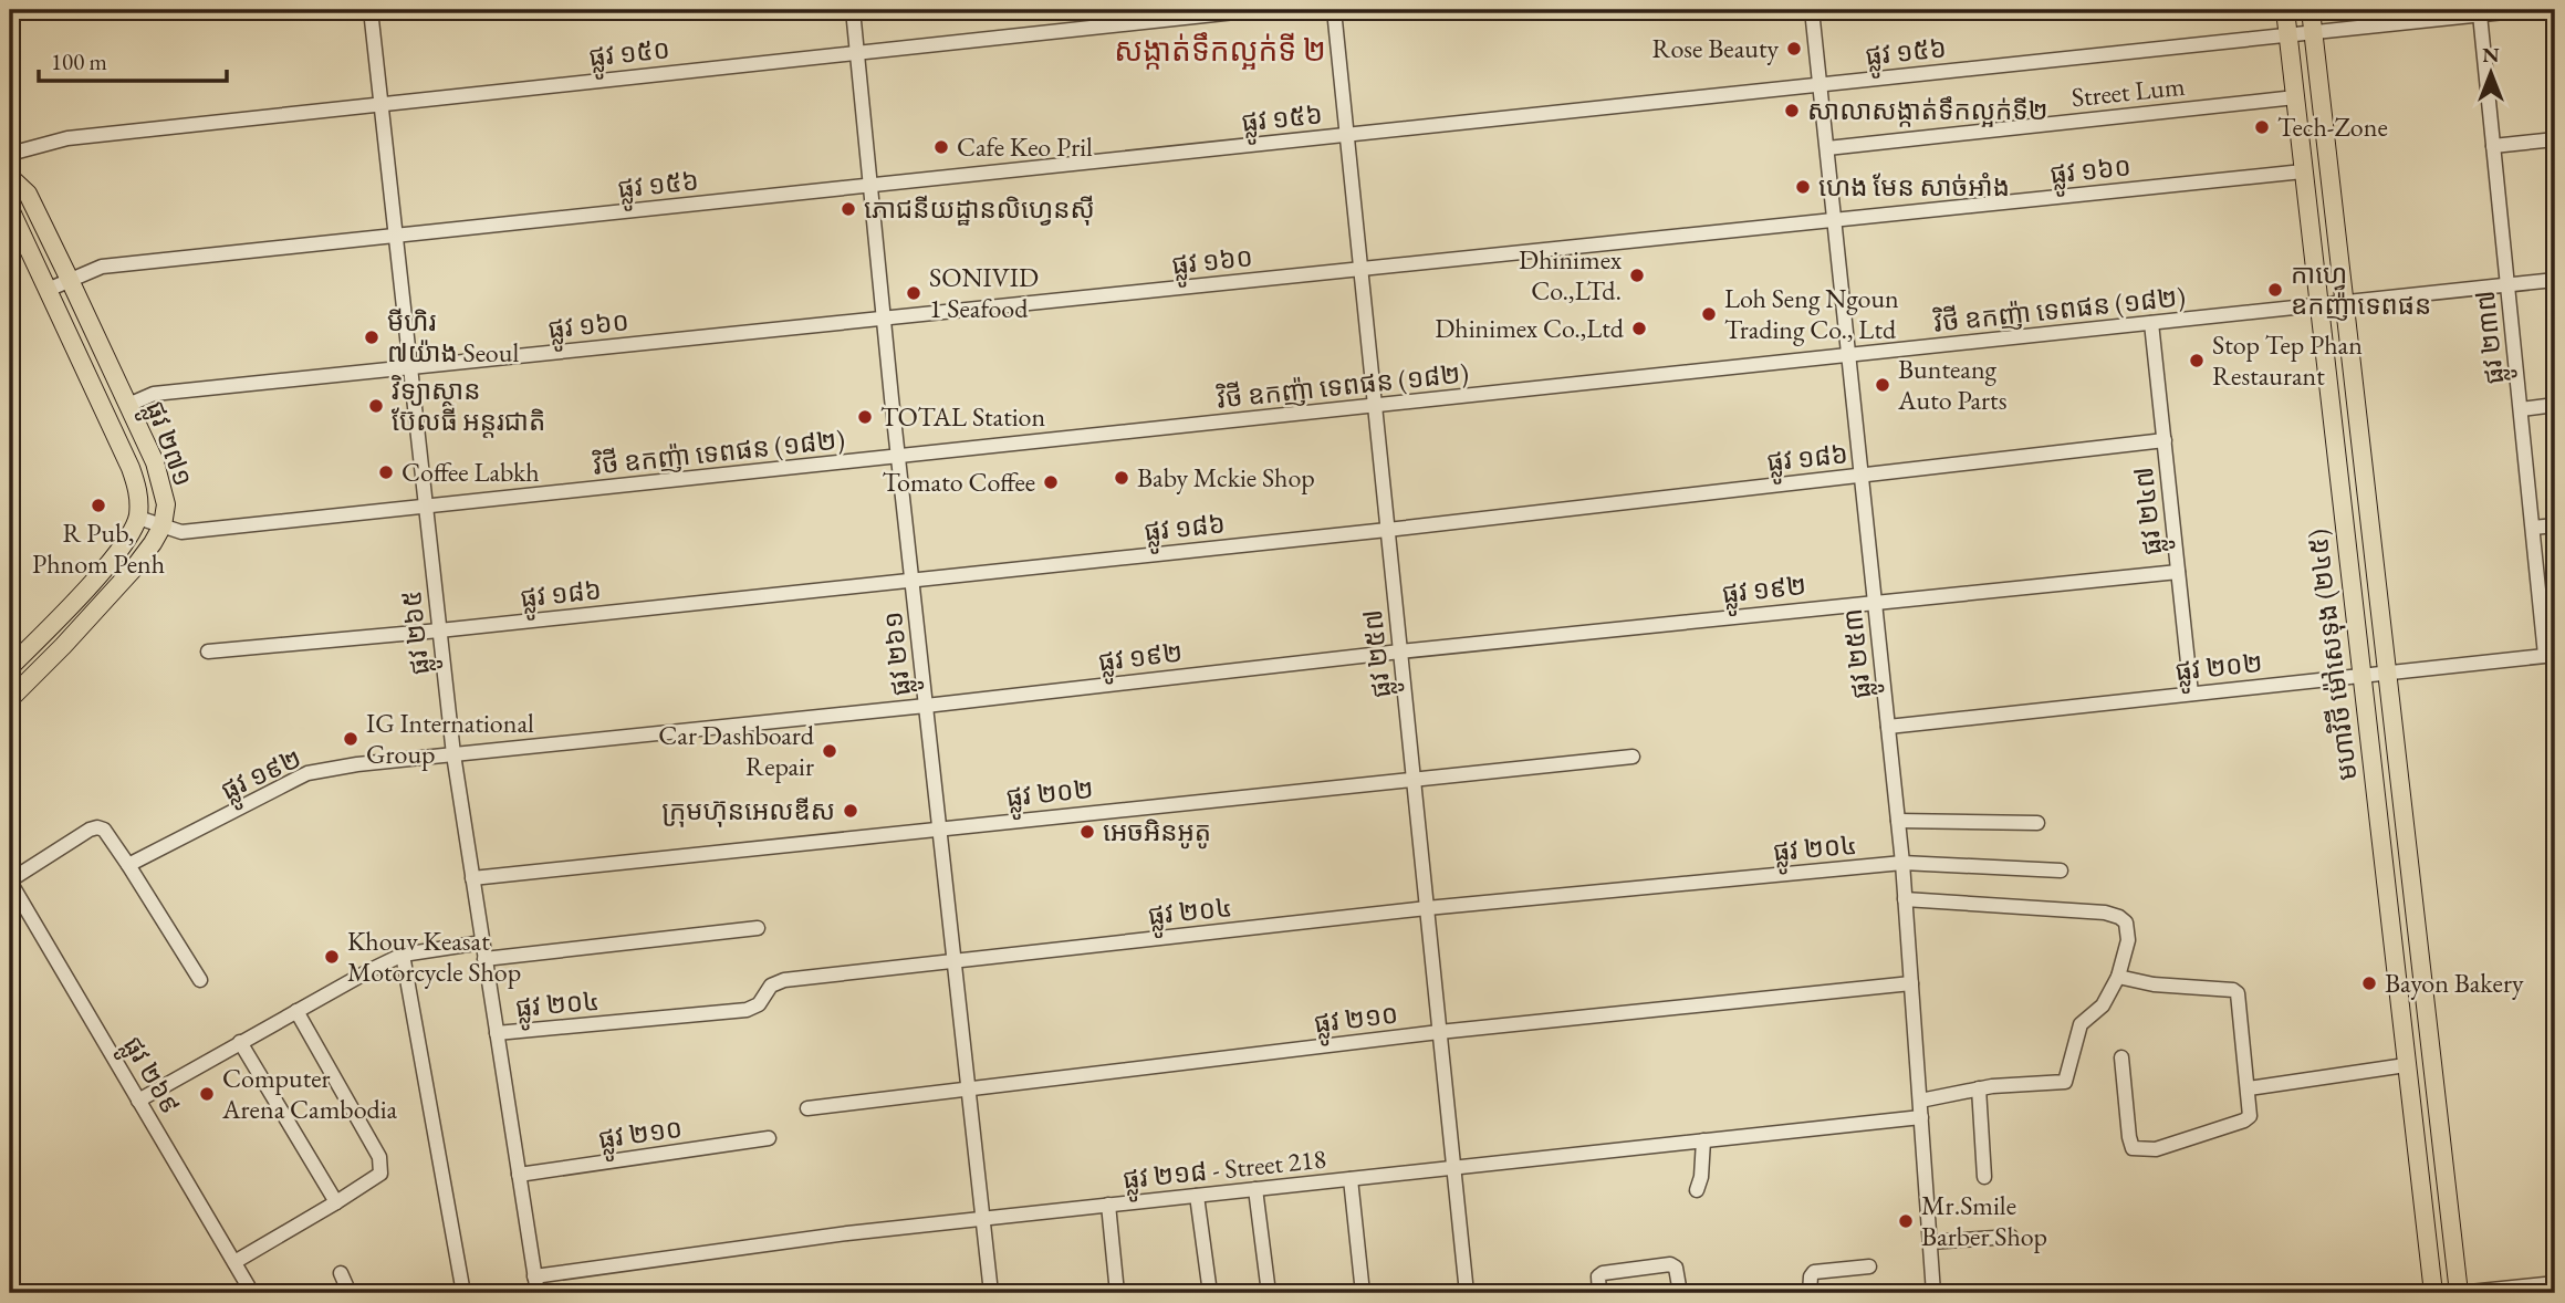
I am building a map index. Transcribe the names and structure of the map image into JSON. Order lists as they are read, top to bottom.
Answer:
{
  "streets": {
    "main road": ["ផ្លូវ ២៧១", "មហាវិថី ម៉ៅសេទុង (២៤៥)"],
    "street": [
      "ផ្លូវ ១៥៦",
      "ផ្លូវ ១៥០",
      "Street Lum",
      "ផ្លូវ ១៦០",
      "វិថី ឧកញ៉ា ទេពផន (១៨២)",
      "ផ្លូវ ២៣៧",
      "ផ្លូវ ១៨៦",
      "ផ្លូវ ២៤៧",
      "ផ្លូវ ១៩២",
      "ផ្លូវ ២៦៥",
      "ផ្លូវ ២៦១",
      "ផ្លូវ ២៥៧",
      "ផ្លូវ ២៥៣",
      "ផ្លូវ ២០២",
      "ផ្លូវ ២០៤",
      "ផ្លូវ ២១០",
      "ផ្លូវ ២៦៩",
      "ផ្លូវ ២១៨ - Street 218"
    ]
  },
  "crossings": [
    ["ផ្លូវ ១៥៦", "ផ្លូវ ២៣៧"],
    ["ផ្លូវ ១៥៦", "ផ្លូវ ២៧១"],
    ["ផ្លូវ ១៥៦", "ផ្លូវ ២៦៥"],
    ["ផ្លូវ ១៥៦", "ផ្លូវ ២៦១"],
    ["ផ្លូវ ១៥៦", "ផ្លូវ ២៥៧"],
    ["ផ្លូវ ១៥៦", "ផ្លូវ ២៥៣"],
    ["ផ្លូវ ១៥៦", "មហាវិថី ម៉ៅសេទុង (២៤៥)"],
    ["ផ្លូវ ១៥០", "ផ្លូវ ២៦៥"],
    ["ផ្លូវ ១៥០", "ផ្លូវ ២៦១"],
    ["Street Lum", "ផ្លូវ ២៥៣"],
    ["Street Lum", "មហាវិថី ម៉ៅសេទុង (២៤៥)"],
    ["ផ្លូវ ១៦០", "ផ្លូវ ២៧១"],
    ["ផ្លូវ ១៦០", "ផ្លូវ ២៦៥"],
    ["ផ្លូវ ១៦០", "ផ្លូវ ២៦១"],
    ["ផ្លូវ ១៦០", "ផ្លូវ ២៥៧"],
    ["ផ្លូវ ១៦០", "ផ្លូវ ២៥៣"],
    ["ផ្លូវ ១៦០", "មហាវិថី ម៉ៅសេទុង (២៤៥)"],
    ["វិថី ឧកញ៉ា ទេពផន (១៨២)", "ផ្លូវ ២៣៧"],
    ["វិថី ឧកញ៉ា ទេពផន (១៨២)", "ផ្លូវ ២៧១"],
    ["វិថី ឧកញ៉ា ទេពផន (១៨២)", "ផ្លូវ ២៤៧"],
    ["វិថី ឧកញ៉ា ទេពផន (១៨២)", "ផ្លូវ ២៦៥"],
    ["វិថី ឧកញ៉ា ទេពផន (១៨២)", "ផ្លូវ ២៦១"],
    ["វិថី ឧកញ៉ា ទេពផន (១៨២)", "ផ្លូវ ២៥៧"],
    ["វិថី ឧកញ៉ា ទេពផន (១៨២)", "ផ្លូវ ២៥៣"],
    ["វិថី ឧកញ៉ា ទេពផន (១៨២)", "មហាវិថី ម៉ៅសេទុង (២៤៥)"],
    ["ផ្លូវ ២៣៧", "ផ្លូវ ២០២"],
    ["ផ្លូវ ១៨៦", "ផ្លូវ ២៤៧"],
    ["ផ្លូវ ១៨៦", "ផ្លូវ ២៦៥"],
    ["ផ្លូវ ១៨៦", "ផ្លូវ ២៦១"],
    ["ផ្លូវ ១៨៦", "ផ្លូវ ២៥៧"],
    ["ផ្លូវ ១៨៦", "ផ្លូវ ២៥៣"],
    ["ផ្លូវ ២៤៧", "ផ្លូវ ១៩២"],
    ["ផ្លូវ ២៤៧", "ផ្លូវ ២០២"],
    ["ផ្លូវ ១៩២", "ផ្លូវ ២៦៥"],
    ["ផ្លូវ ១៩២", "ផ្លូវ ២៦១"],
    ["ផ្លូវ ១៩២", "ផ្លូវ ២៥៧"],
    ["ផ្លូវ ១៩២", "ផ្លូវ ២៥៣"],
    ["ផ្លូវ ២៦៥", "ផ្លូវ ២០២"],
    ["ផ្លូវ ២៦៥", "ផ្លូវ ២០៤"],
    ["ផ្លូវ ២៦៥", "ផ្លូវ ២១០"],
    ["ផ្លូវ ២៦៥", "ផ្លូវ ២១៨ - Street 218"],
    ["ផ្លូវ ២៦១", "ផ្លូវ ២០២"],
    ["ផ្លូវ ២៦១", "ផ្លូវ ២០៤"],
    ["ផ្លូវ ២៦១", "ផ្លូវ ២១០"],
    ["ផ្លូវ ២៦១", "ផ្លូវ ២១៨ - Street 218"],
    ["ផ្លូវ ២៥៧", "ផ្លូវ ២០២"],
    ["ផ្លូវ ២៥៧", "ផ្លូវ ២០៤"],
    ["ផ្លូវ ២៥៧", "ផ្លូវ ២១០"],
    ["ផ្លូវ ២៥៧", "ផ្លូវ ២១៨ - Street 218"],
    ["ផ្លូវ ២៥៣", "ផ្លូវ ២០២"],
    ["ផ្លូវ ២៥៣", "ផ្លូវ ២០៤"],
    ["ផ្លូវ ២៥៣", "ផ្លូវ ២១០"],
    ["ផ្លូវ ២៥៣", "ផ្លូវ ២១៨ - Street 218"],
    ["មហាវិថី ម៉ៅសេទុង (២៤៥)", "ផ្លូវ ២០២"]
  ],
  "districts": ["សង្កាត់ទឹកល្អក់ទី ២"],
  "places": [
    "Rose Beauty",
    "សាលាសង្កាត់ទឹកល្អក់ទី២",
    "Tech-Zone",
    "Cafe Keo Pril",
    "ហេង មែន សាច់អាំង",
    "ភោជនីយដ្ឋានលិហ្វេនសុី",
    "Dhinimex Co.,LTd.",
    "កាហ្វេ ឧកញ៉ាទេពផន",
    "SONIVID 1 Seafood",
    "Loh Seng Ngoun Trading Co., Ltd",
    "Dhinimex Co.,Ltd",
    "មីហិរ ៧យ៉ាង Seoul",
    "Stop Tep Phan Restaurant",
    "Bunteang Auto Parts",
    "វិទ្យាស្ថាន ប៊ែលធី អន្ដរជាតិ",
    "TOTAL Station",
    "Coffee Labkh",
    "Baby Mckie Shop",
    "Tomato Coffee",
    "R Pub, Phnom Penh",
    "IG International Group",
    "Car Dashboard Repair",
    "ក្រុមហ៊ុនអេលឌីស",
    "អេចអិនអូតូ",
    "Khouv Keasat Motorcycle Shop",
    "Bayon Bakery",
    "Computer Arena Cambodia",
    "Mr.Smile Barber Shop"
  ],
  "scale_bar": "100 m",
  "north": "top"
}
